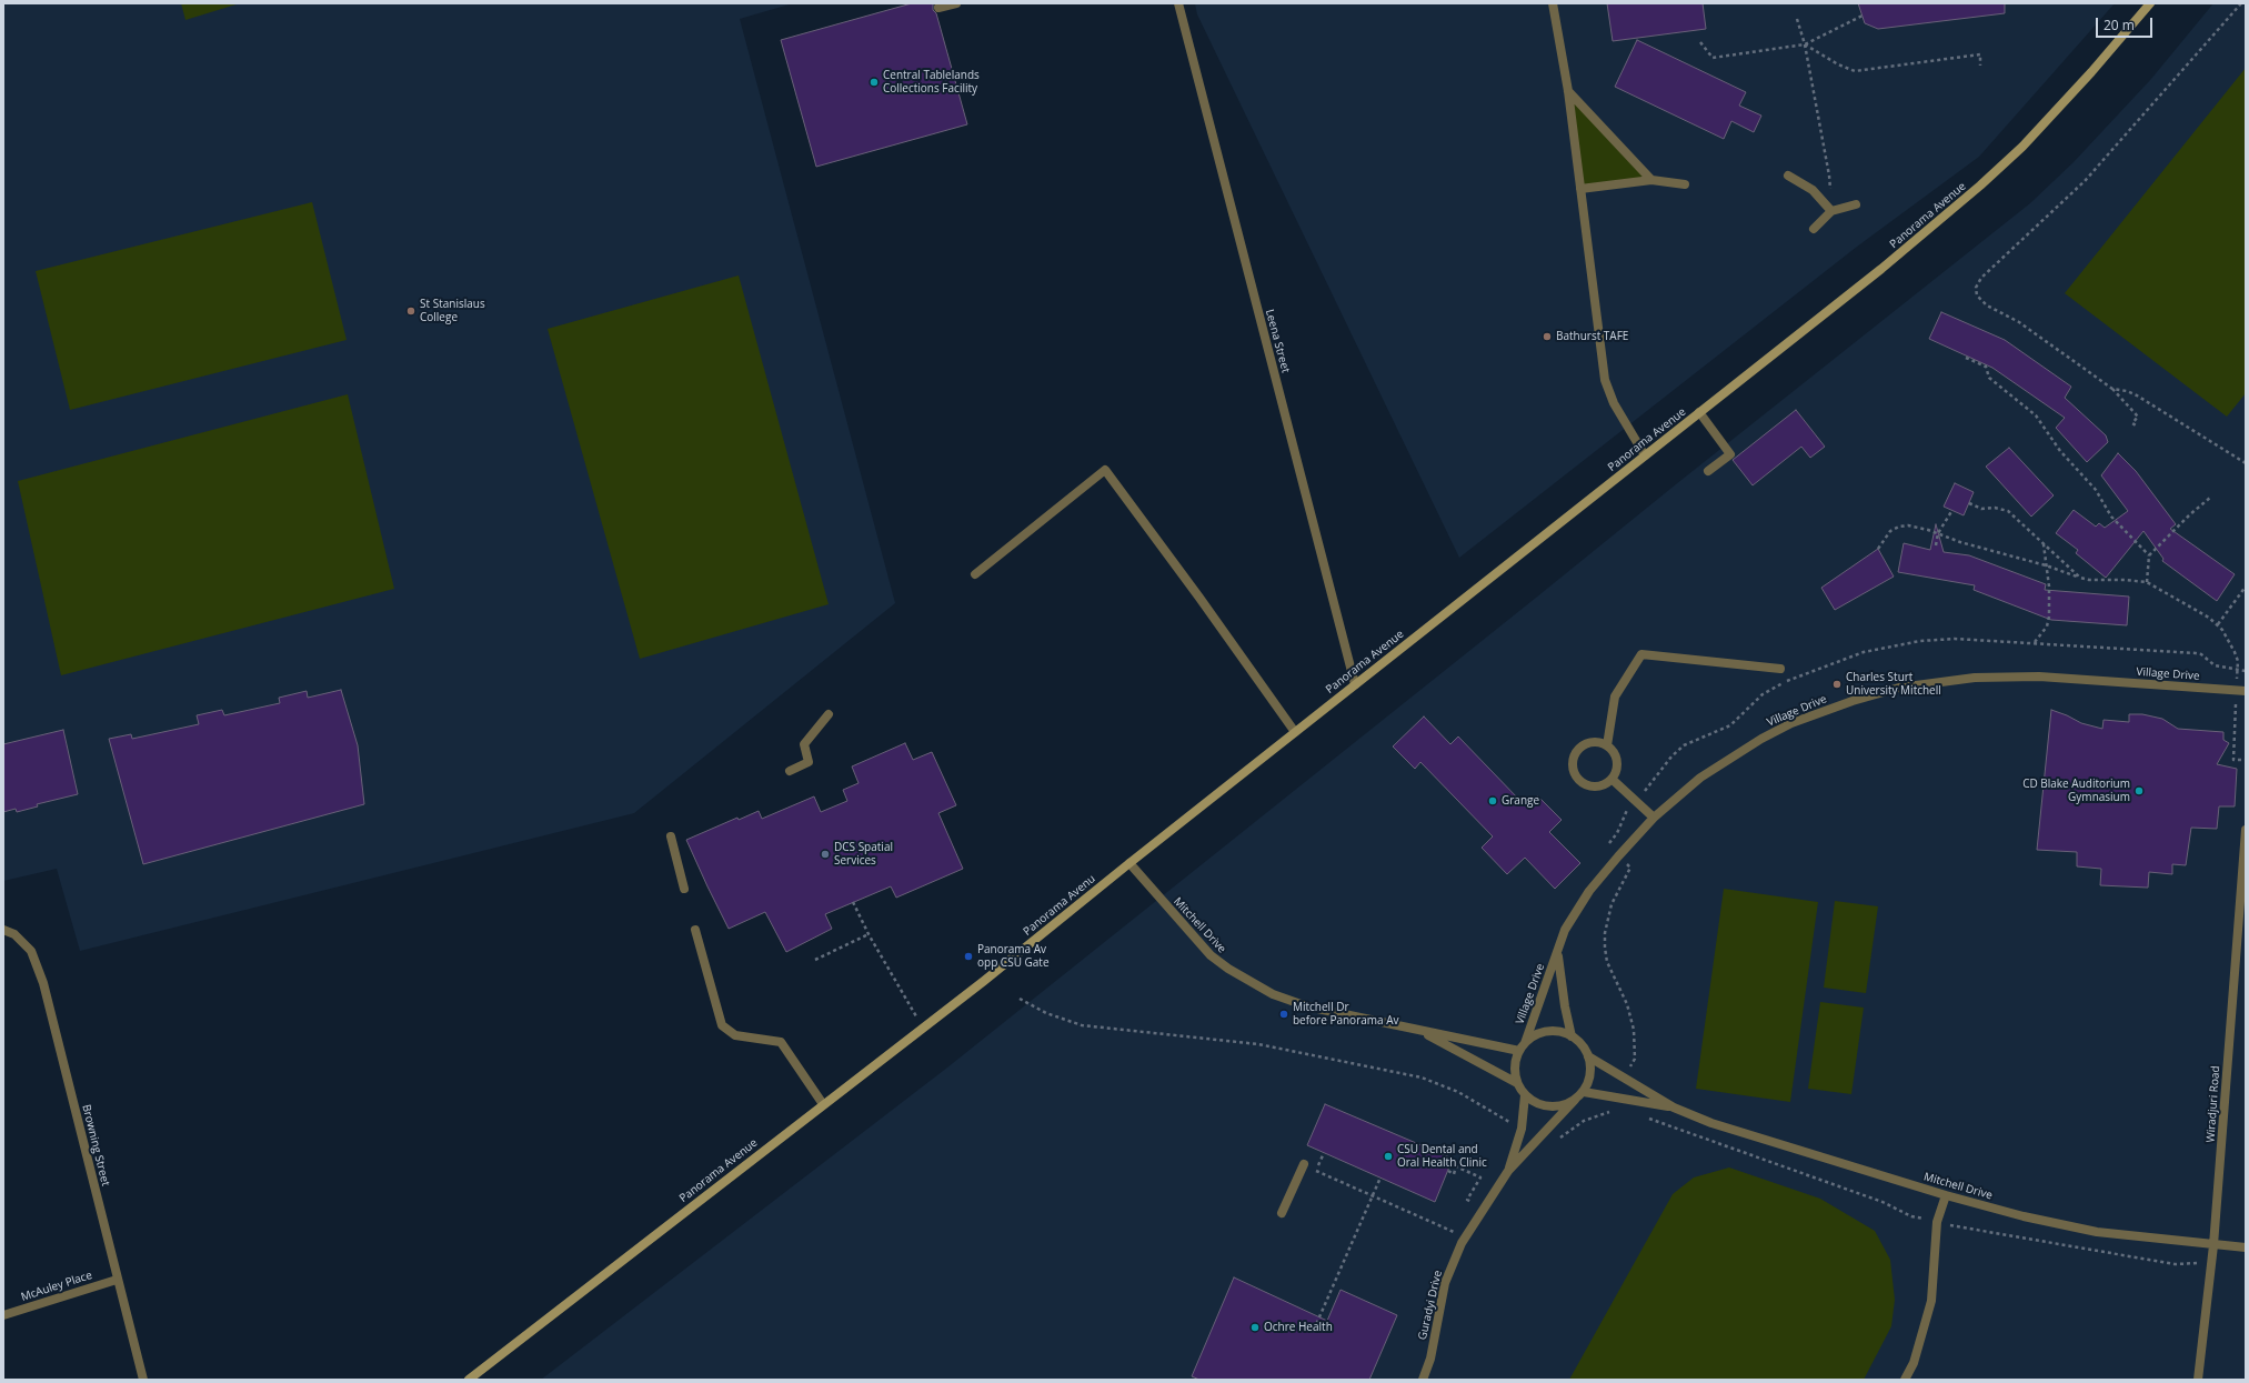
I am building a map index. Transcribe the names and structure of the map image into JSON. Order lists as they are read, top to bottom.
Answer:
{
  "streets": {
    "street": [
      "Panorama Avenue",
      "Leena Street",
      "Village Drive",
      "Panorama Avenu",
      "Mitchell Drive",
      "Wiradjuri Road",
      "Browning Street",
      "McAuley Place",
      "Guradyi Drive"
    ]
  },
  "crossings": [
    ["Panorama Avenue", "Leena Street"],
    ["Panorama Avenue", "Panorama Avenu"],
    ["Panorama Avenue", "Mitchell Drive"],
    ["Village Drive", "Mitchell Drive"],
    ["Village Drive", "Guradyi Drive"],
    ["Panorama Avenu", "Mitchell Drive"],
    ["Mitchell Drive", "Wiradjuri Road"],
    ["Mitchell Drive", "Guradyi Drive"],
    ["Browning Street", "McAuley Place"]
  ],
  "places": [
    "Central Tablelands Collections Facility",
    "St Stanislaus College",
    "Bathurst TAFE",
    "Charles Sturt University Mitchell",
    "CD Blake Auditorium Gymnasium",
    "Grange",
    "DCS Spatial Services",
    "Panorama Av opp CSU Gate",
    "Mitchell Dr before Panorama Av",
    "CSU Dental and Oral Health Clinic",
    "Ochre Health"
  ],
  "scale_bar": "20 m"
}
